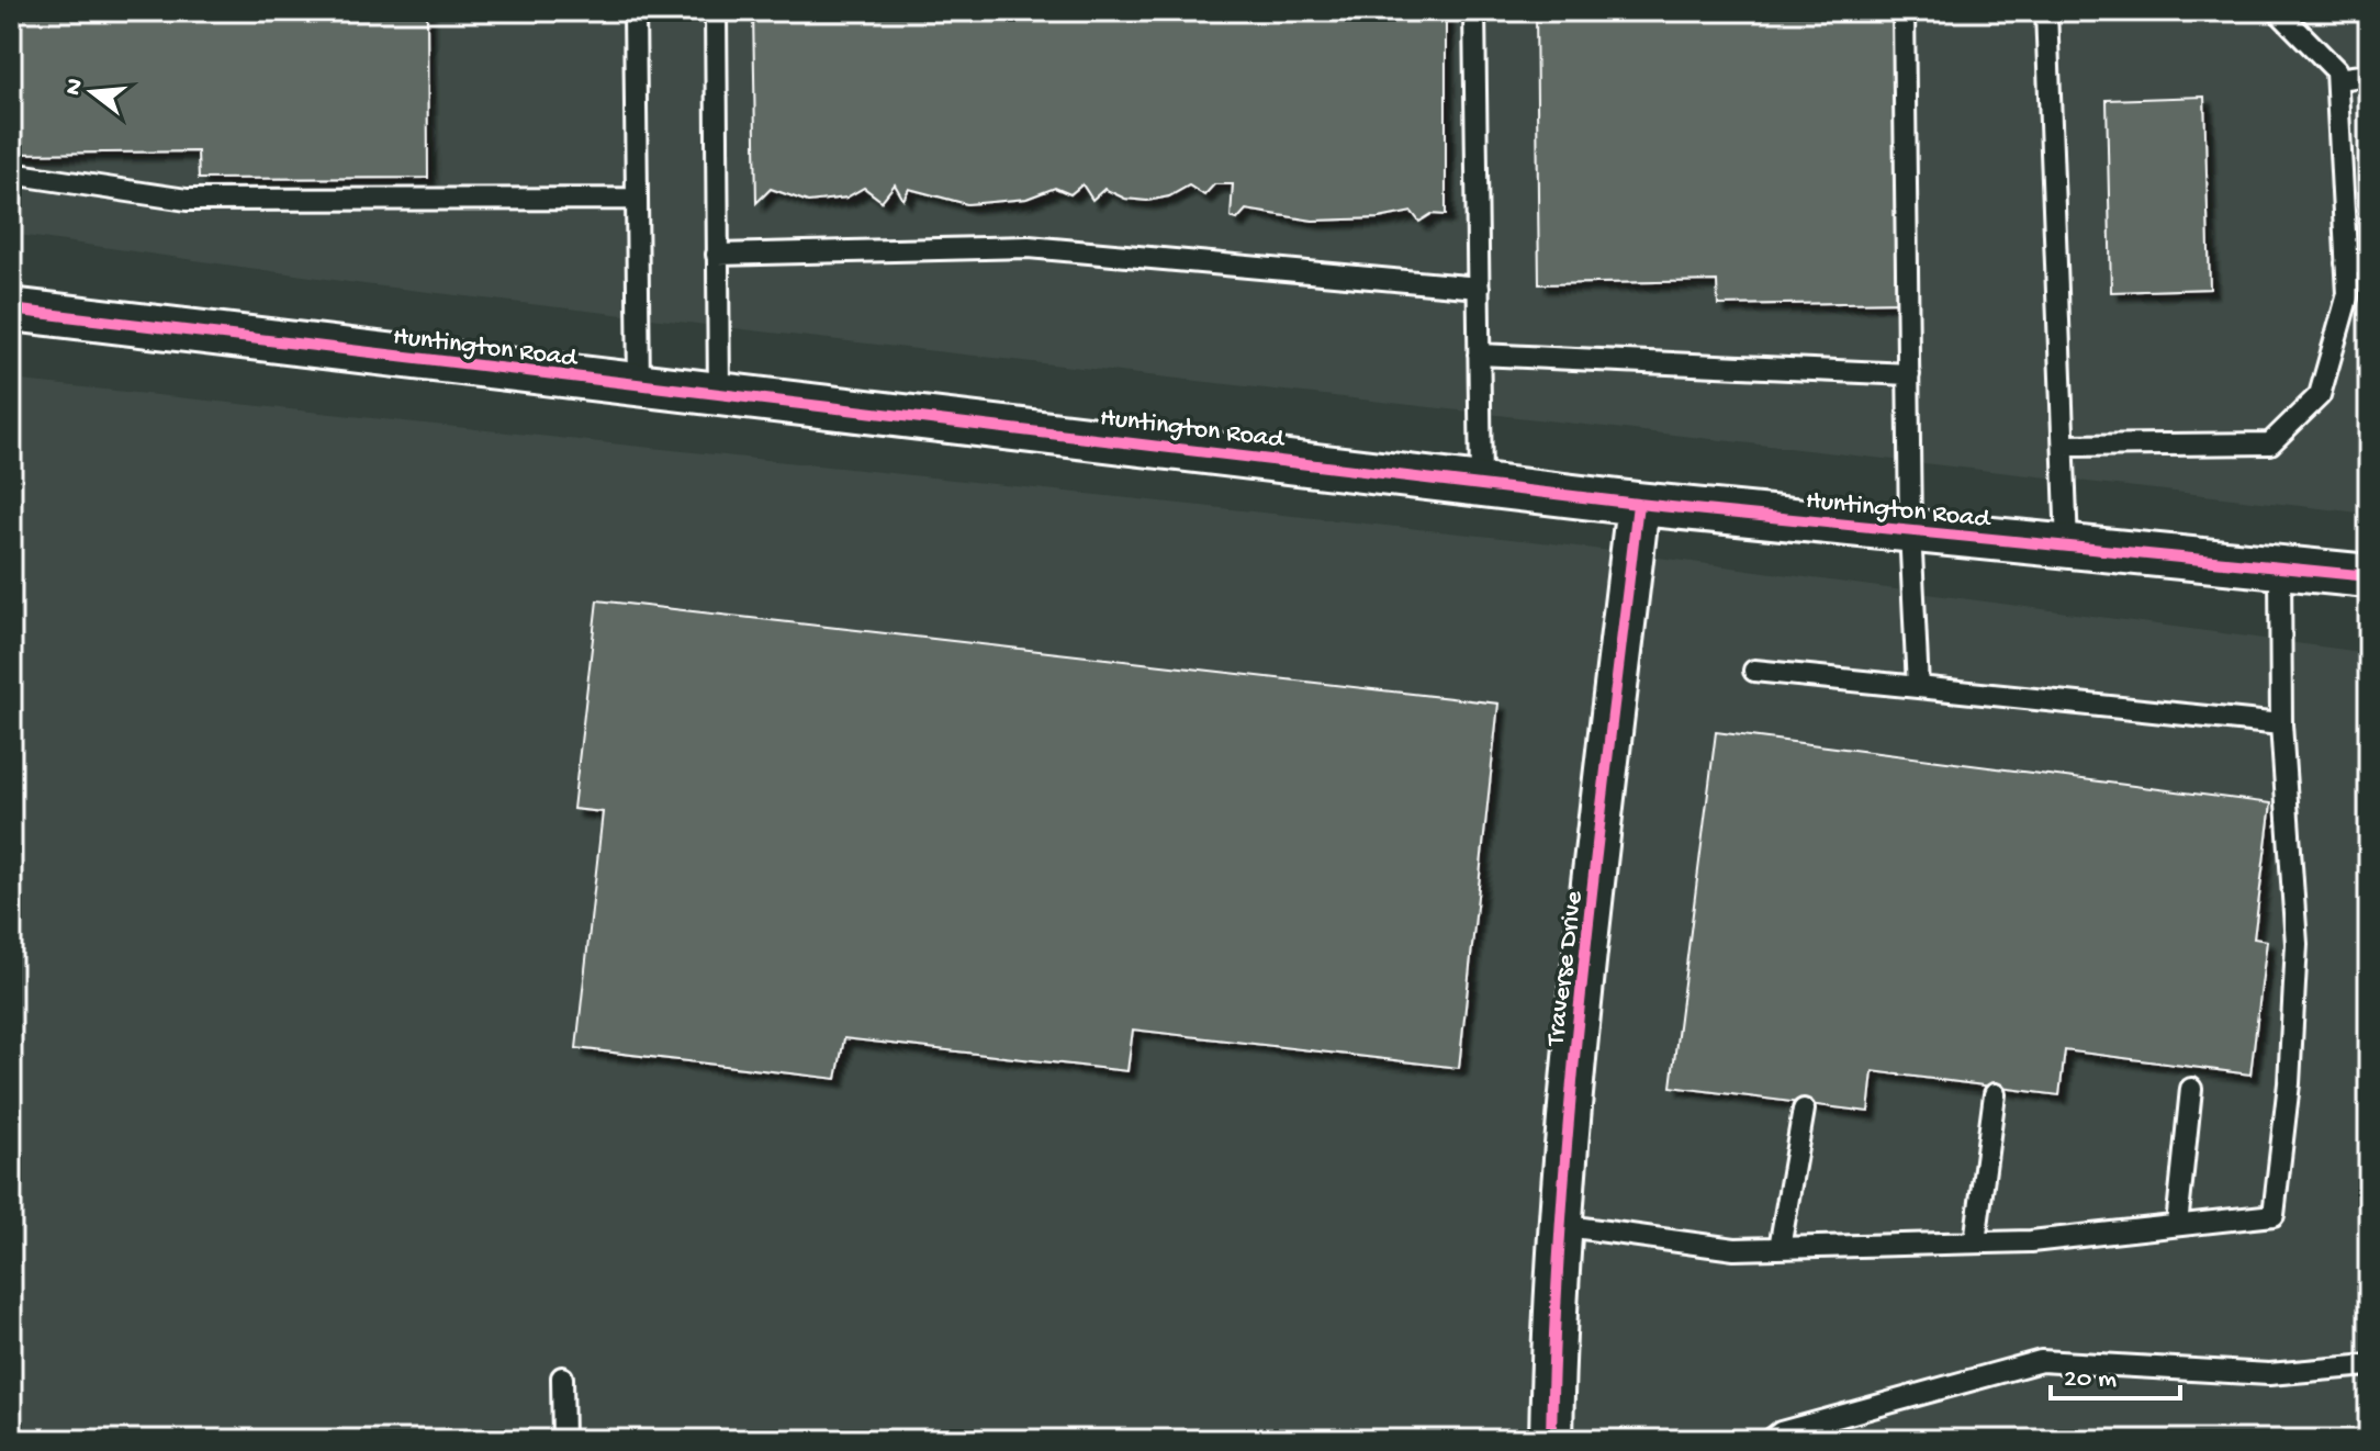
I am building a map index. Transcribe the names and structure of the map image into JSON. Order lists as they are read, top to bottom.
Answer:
{
  "streets": {
    "street": ["Huntington Road", "Traverse Drive"]
  },
  "crossings": [
    ["Huntington Road", "Traverse Drive"]
  ],
  "scale_bar": "20 m",
  "north": "left"
}
